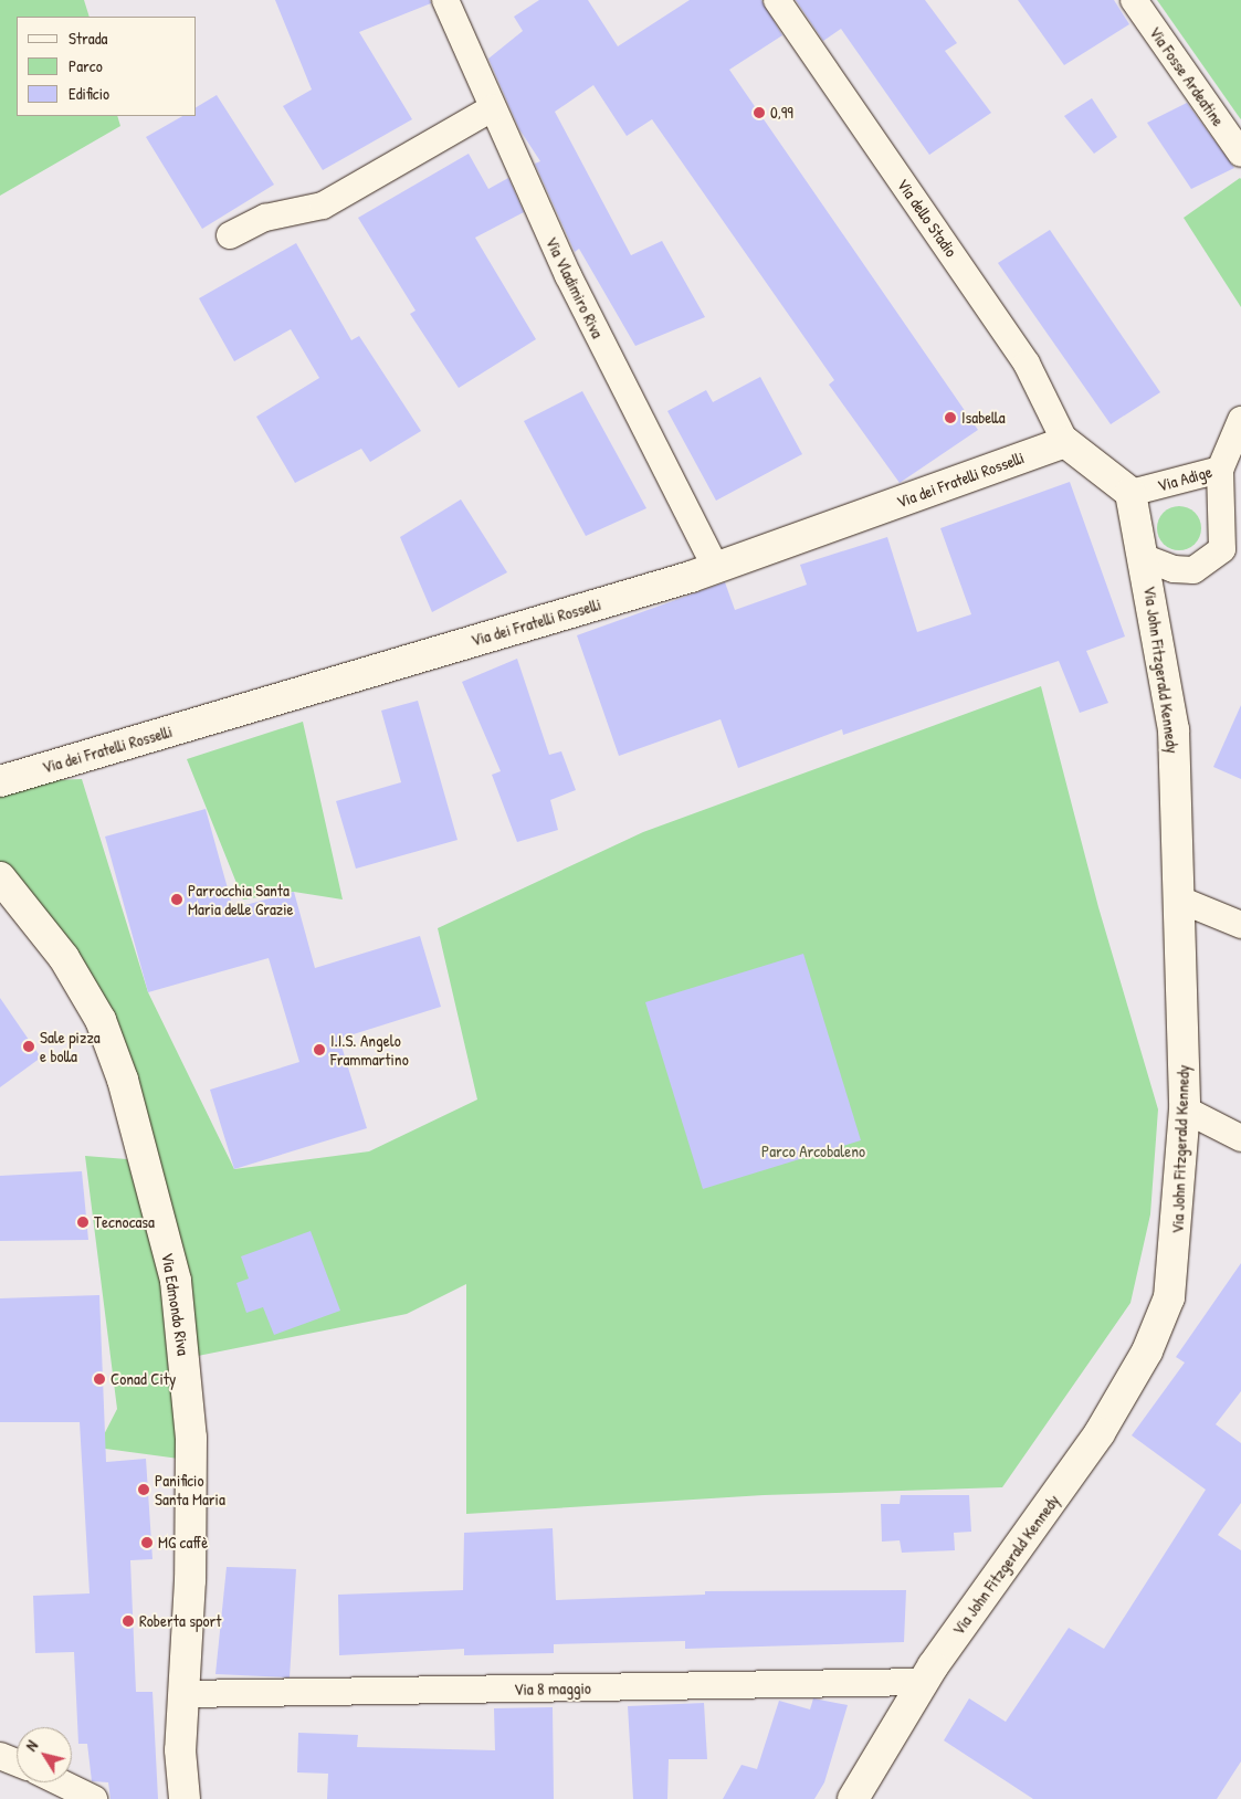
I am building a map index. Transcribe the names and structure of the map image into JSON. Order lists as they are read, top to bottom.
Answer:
{
  "streets": {
    "street": [
      "Via Fosse Ardeatine",
      "Via dello Stadio",
      "Via Vladimiro Riva",
      "Via Adige",
      "Via dei Fratelli Rosselli",
      "Via John Fitzgerald Kennedy",
      "Via Edmondo Riva",
      "Via 8 maggio"
    ]
  },
  "crossings": [
    ["Via dello Stadio", "Via dei Fratelli Rosselli"],
    ["Via Vladimiro Riva", "Via dei Fratelli Rosselli"],
    ["Via Adige", "Via John Fitzgerald Kennedy"],
    ["Via John Fitzgerald Kennedy", "Via 8 maggio"],
    ["Via Edmondo Riva", "Via 8 maggio"]
  ],
  "parks": ["Parco Arcobaleno"],
  "places": [
    "0,99",
    "Isabella",
    "Parrocchia Santa Maria delle Grazie",
    "Sale pizza e bolla",
    "I.I.S. Angelo Frammartino",
    "Tecnocasa",
    "Conad City",
    "Panificio Santa Maria",
    "MG caffè",
    "Roberta sport"
  ],
  "legend": ["Strada", "Parco", "Edificio"],
  "north": "top left"
}
